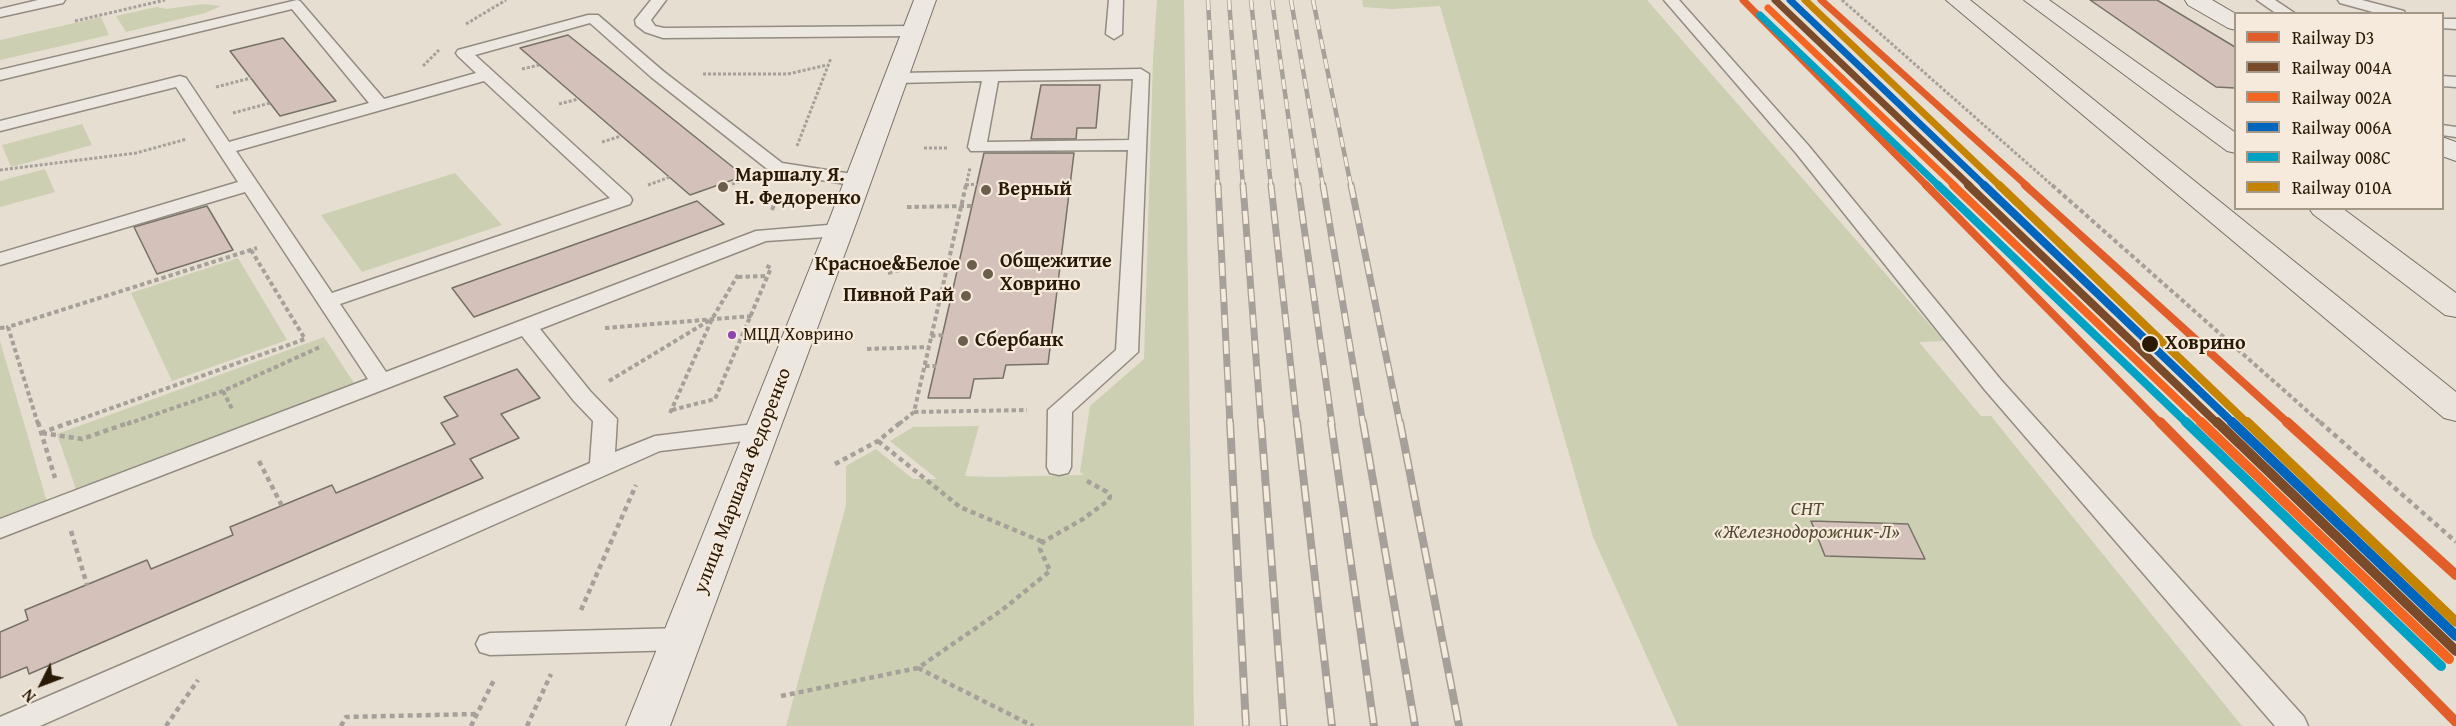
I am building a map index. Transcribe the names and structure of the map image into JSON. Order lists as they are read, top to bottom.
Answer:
{
  "streets": {
    "street": ["улица Маршала Федоренко"]
  },
  "parks": ["СНТ «Железнодорожник-Л»"],
  "places": [
    "Маршалу Я. Н. Федоренко",
    "Верный",
    "Красное&Белое",
    "Общежитие Ховрино",
    "Пивной Рай",
    "МЦД Ховрино",
    "Сбербанк",
    "Ховрино"
  ],
  "lines": [
    "rail line D3",
    "rail line 004А",
    "rail line 006А",
    "rail line 010А",
    "rail line 002А",
    "rail line 008С"
  ],
  "legend": [
    "Railway D3",
    "Railway 004А",
    "Railway 002А",
    "Railway 006А",
    "Railway 008С",
    "Railway 010А"
  ],
  "north": "bottom left"
}
